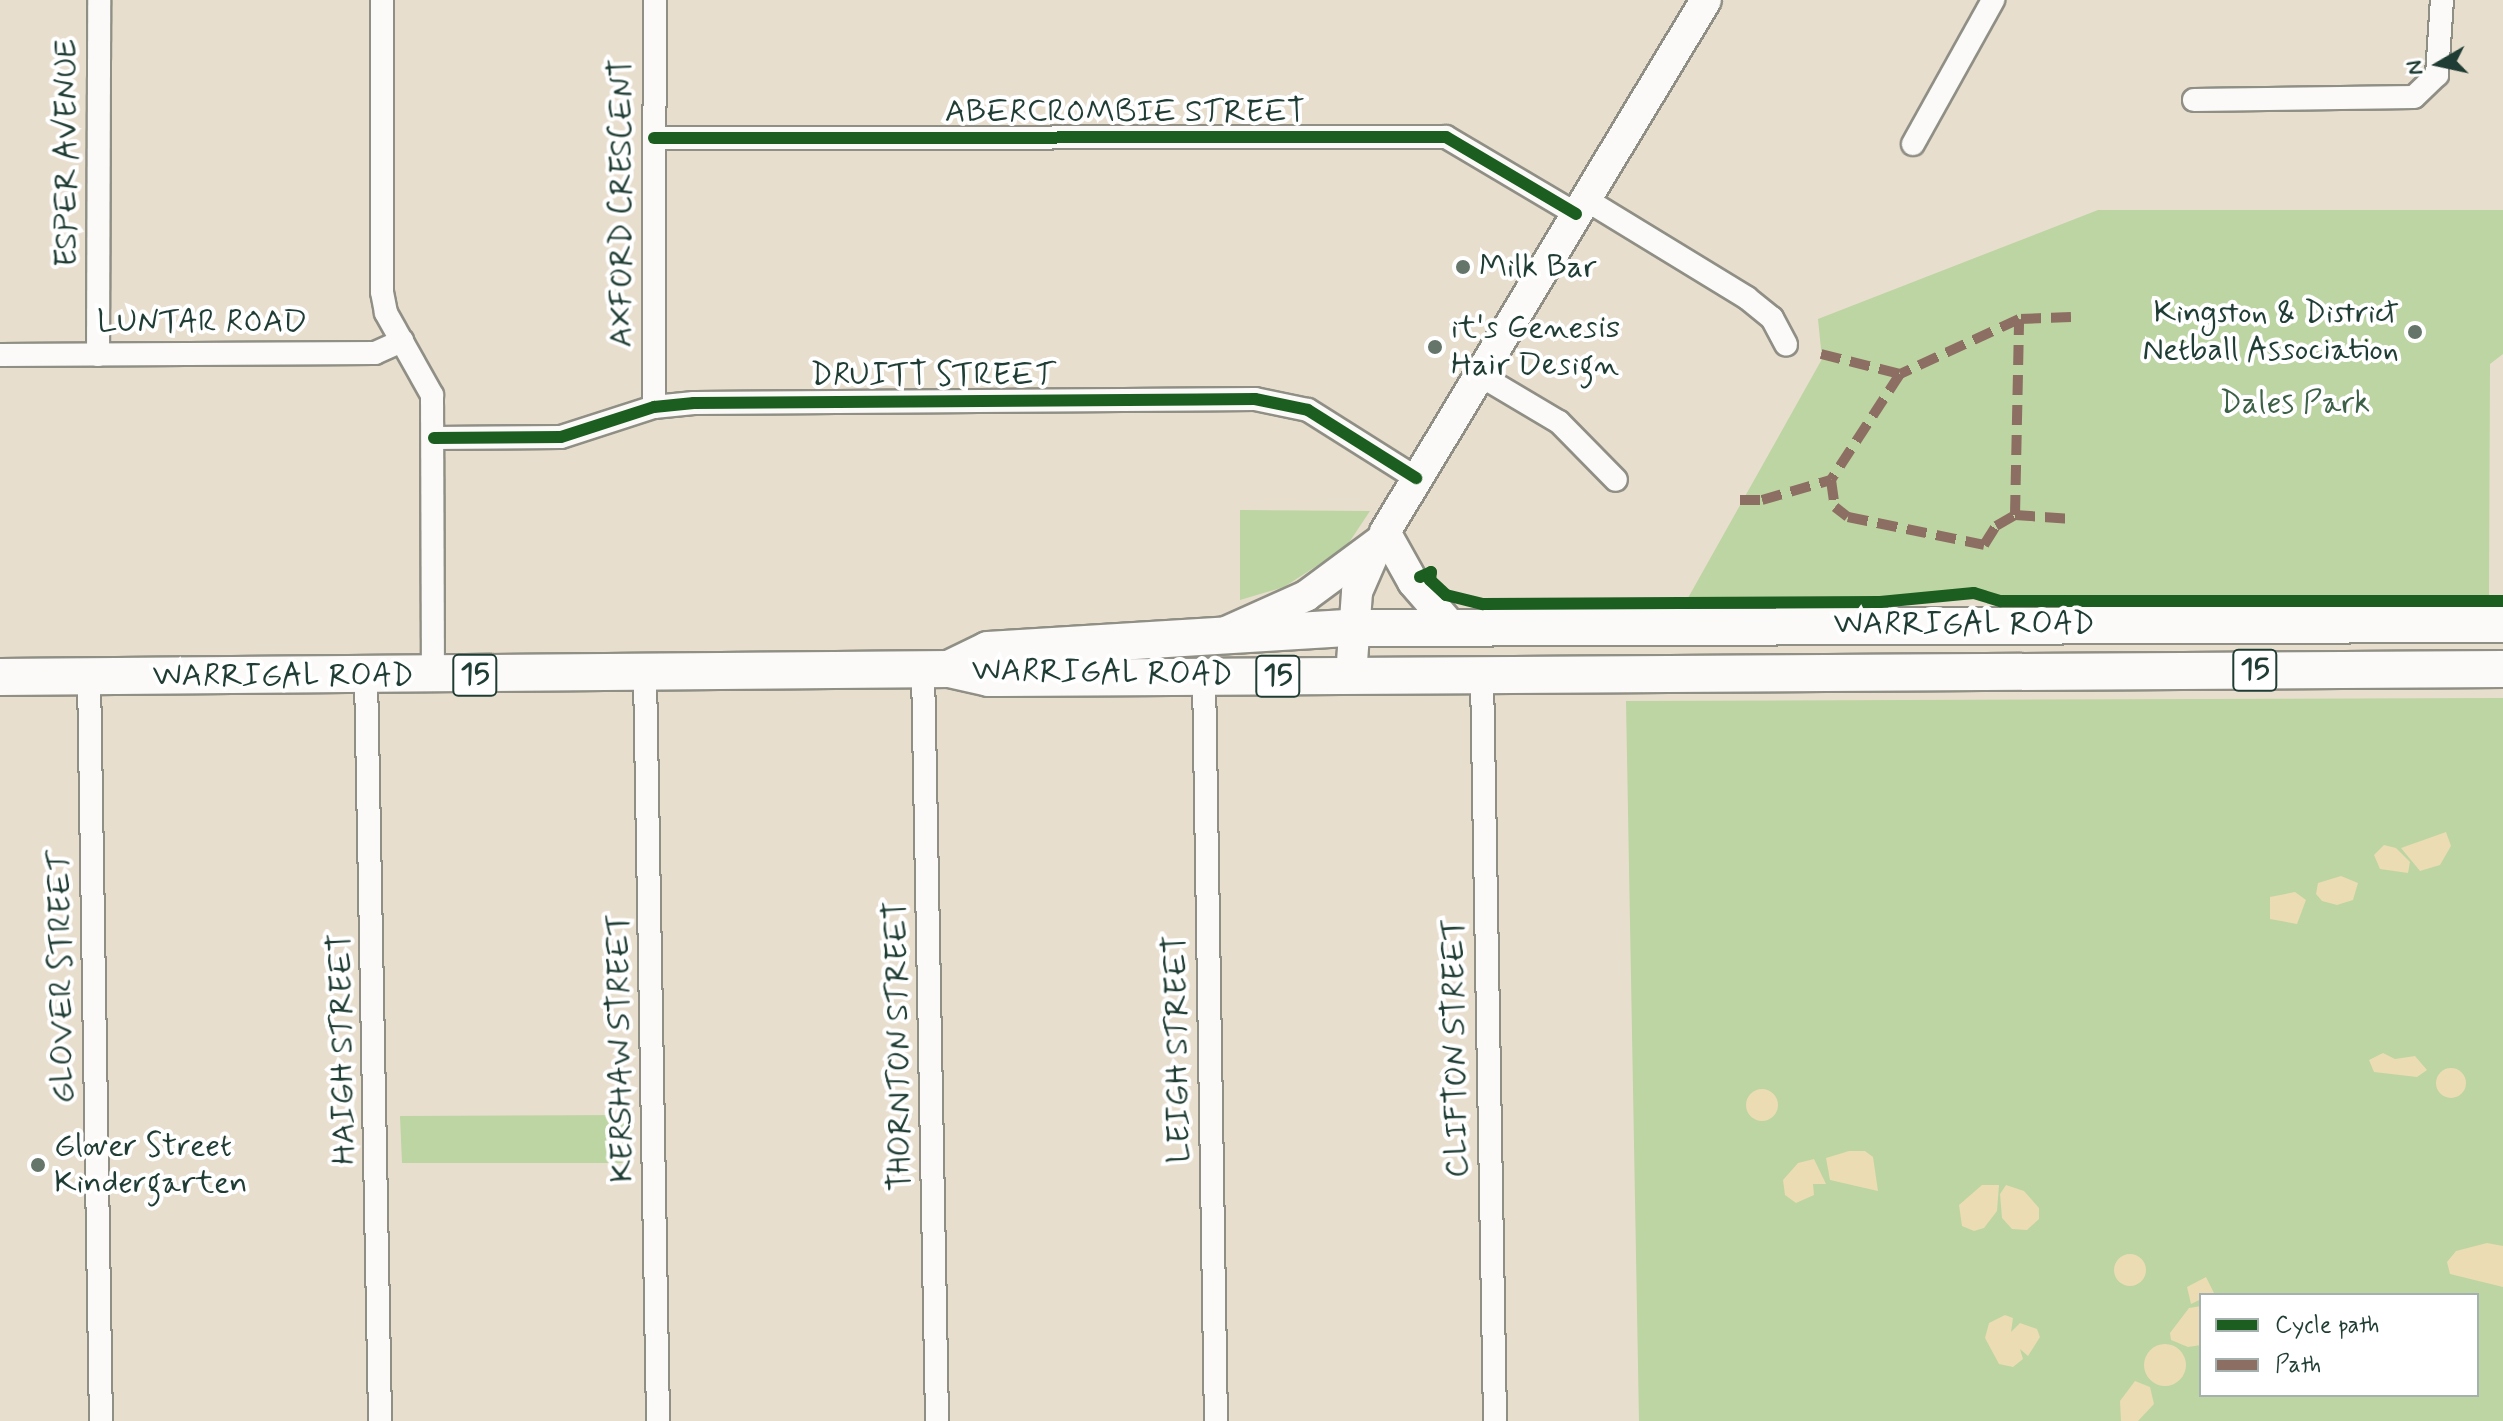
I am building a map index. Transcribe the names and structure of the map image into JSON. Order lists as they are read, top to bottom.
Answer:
{
  "streets": {
    "highway": ["WARRIGAL ROAD", "15"],
    "street": [
      "ABERCROMBIE STREET",
      "ESPER AVENUE",
      "AXFORD CRESCENT",
      "LUNTAR ROAD",
      "DRUITT STREET",
      "GLOVER STREET",
      "THORNTON STREET",
      "KERSHAW STREET",
      "CLIFTON STREET",
      "HAIGH STREET",
      "LEIGH STREET"
    ]
  },
  "crossings": [
    ["ABERCROMBIE STREET", "AXFORD CRESCENT"],
    ["ESPER AVENUE", "LUNTAR ROAD"],
    ["AXFORD CRESCENT", "DRUITT STREET"],
    ["WARRIGAL ROAD", "GLOVER STREET"],
    ["WARRIGAL ROAD", "THORNTON STREET"],
    ["WARRIGAL ROAD", "KERSHAW STREET"],
    ["WARRIGAL ROAD", "CLIFTON STREET"],
    ["WARRIGAL ROAD", "HAIGH STREET"],
    ["WARRIGAL ROAD", "LEIGH STREET"]
  ],
  "parks": ["Dales Park"],
  "places": [
    "Milk Bar",
    "Kingston & District Netball Association",
    "it's Genesis Hair Design",
    "Glover Street Kindergarten"
  ],
  "legend": ["Cycle path", "Path"],
  "north": "left"
}
